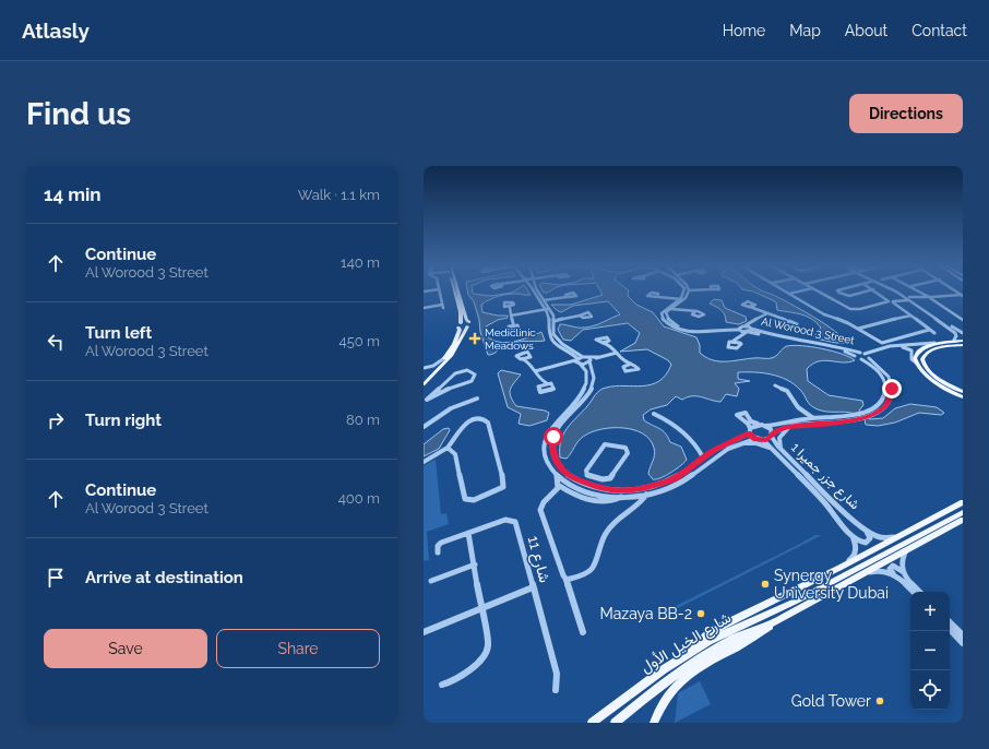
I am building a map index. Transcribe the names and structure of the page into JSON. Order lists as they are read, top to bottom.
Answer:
{
  "streets": {
    "main road": ["شارع الخيل الأول"],
    "street": ["Al Worood 3 Street", "شارع جزر جميرا 1", "شارع 11"]
  },
  "places": {
    "health": ["Mediclinic Meadows"],
    "other": ["Synergy University Dubai", "Mazaya BB-2", "Gold Tower"]
  },
  "page": {
    "header": "Atlasly",
    "nav": [
      "Home",
      "Map",
      "About",
      "Contact"
    ],
    "buttons": [
      "Directions",
      ["Save", "Share"]
    ],
    "title": "Find us",
    "heading": ["14 min", "Walk · 1.1 km"],
    "list": [
      ["Continue", "Al Worood 3 Street", "140 m"],
      ["Turn left", "Al Worood 3 Street", "450 m"],
      ["Turn right", "80 m"],
      ["Continue", "Al Worood 3 Street", "400 m"],
      "Arrive at destination"
    ],
    "map_buttons": ["+", "−"]
  }
}
